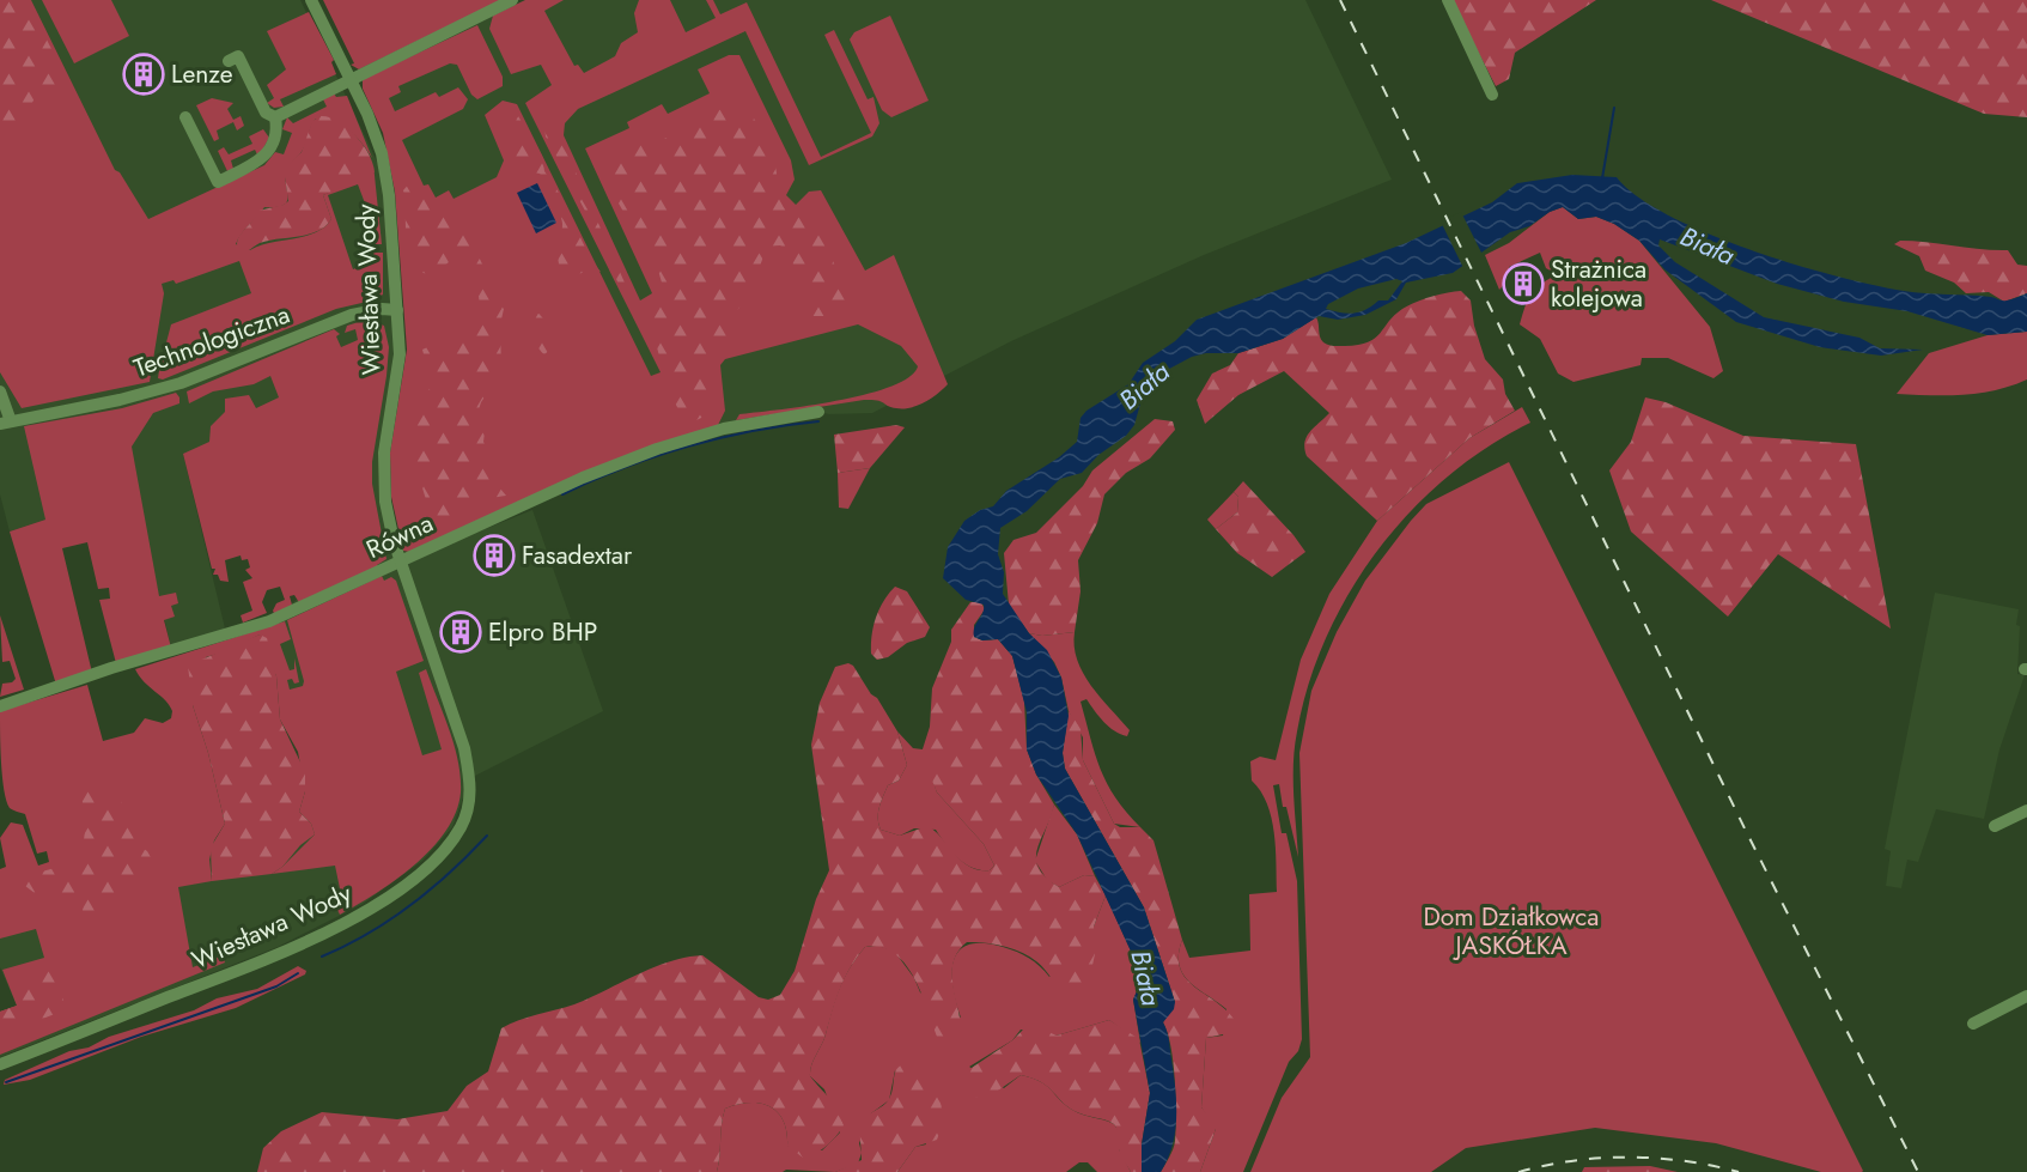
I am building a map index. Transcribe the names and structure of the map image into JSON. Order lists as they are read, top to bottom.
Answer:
{
  "streets": {
    "street": ["Wiesława Wody", "Technologiczna", "Równa"]
  },
  "crossings": [
    ["Wiesława Wody", "Technologiczna"],
    ["Wiesława Wody", "Równa"]
  ],
  "water": ["Biała"],
  "parks": ["Dom Działkowca JASKÓŁKA"],
  "places": {
    "building": [
      "Lenze",
      "Strażnica kolejowa",
      "Fasadextar",
      "Elpro BHP"
    ]
  }
}
